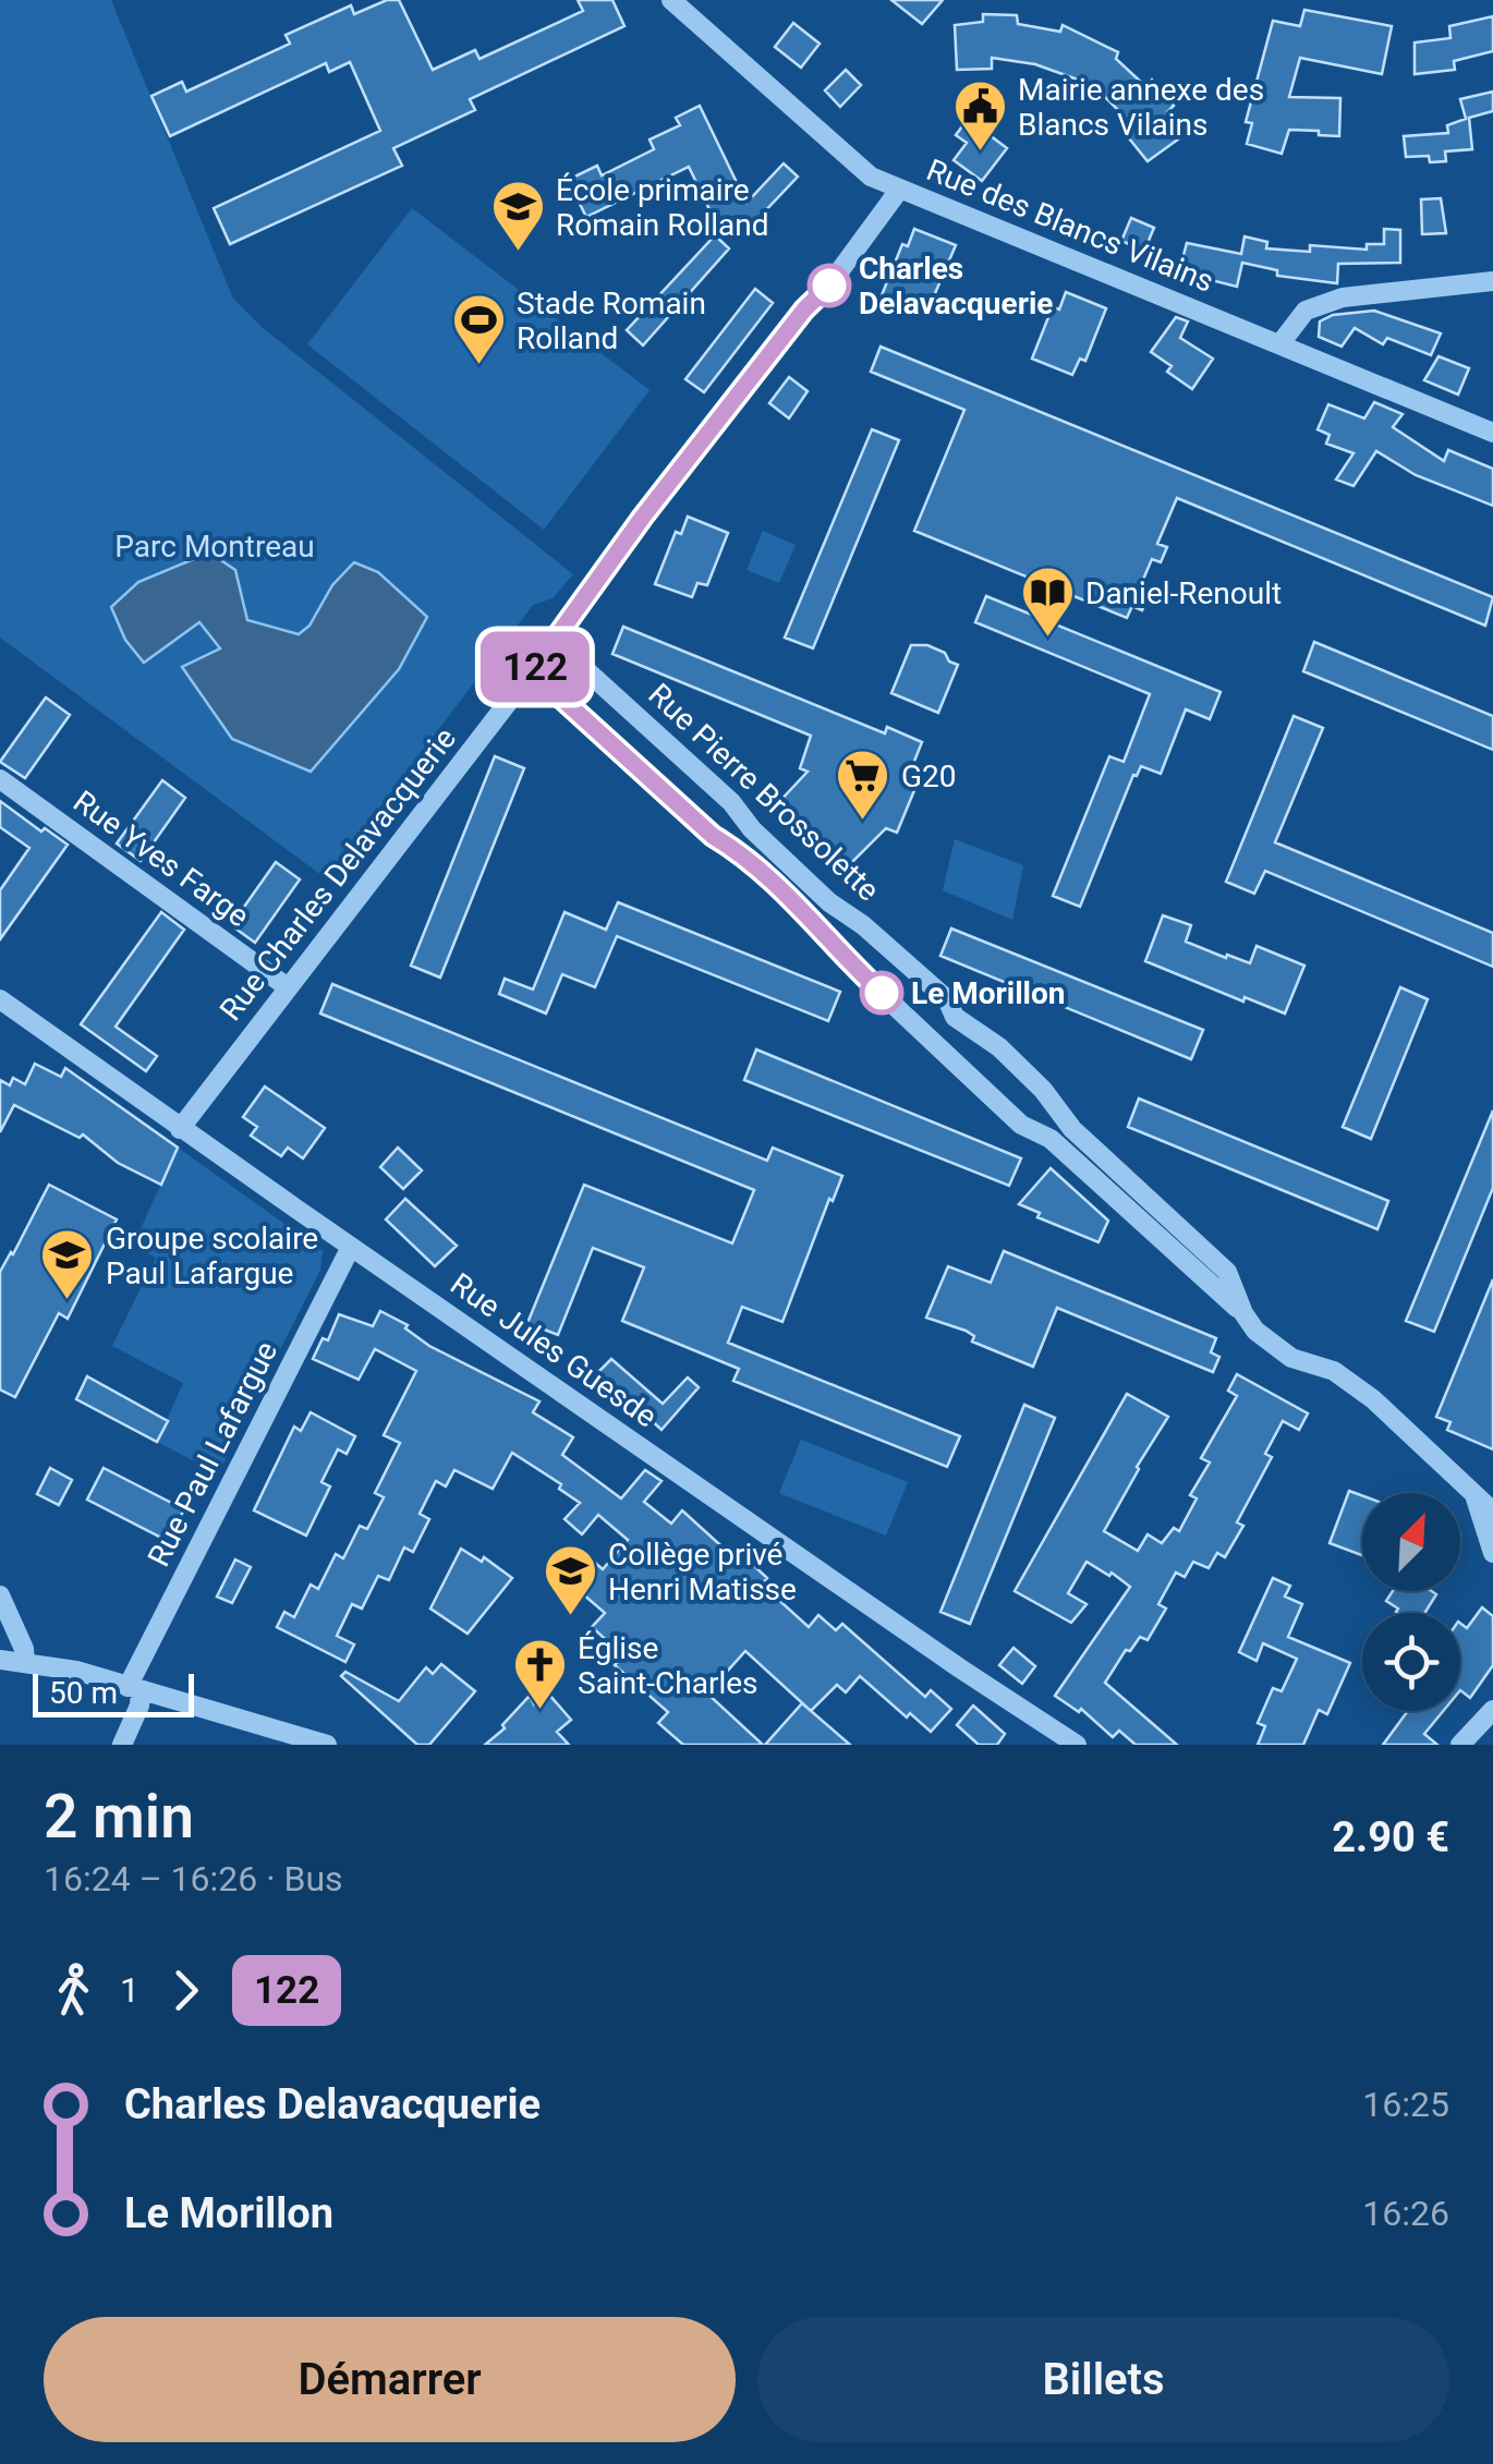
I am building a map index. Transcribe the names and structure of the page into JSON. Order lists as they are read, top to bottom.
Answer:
{
  "streets": {
    "street": [
      "Rue des Blancs Vilains",
      "Rue Pierre Brossolette",
      "Rue Yves Farge",
      "Rue Charles Delavacquerie",
      "Rue Jules Guesde",
      "Rue Paul Lafargue"
    ]
  },
  "crossings": [
    ["Rue des Blancs Vilains", "Rue Charles Delavacquerie"],
    ["Rue Pierre Brossolette", "Rue Charles Delavacquerie"],
    ["Rue Yves Farge", "Rue Charles Delavacquerie"],
    ["Rue Charles Delavacquerie", "Rue Jules Guesde"],
    ["Rue Jules Guesde", "Rue Paul Lafargue"]
  ],
  "parks": ["Parc Montreau"],
  "places": {
    "public building": ["Mairie annexe des Blancs Vilains"],
    "school or university": ["École primaire Romain Rolland", "Groupe scolaire Paul Lafargue", "Collège privé Henri Matisse"],
    "other": ["Charles Delavacquerie", "Le Morillon"],
    "sports": ["Stade Romain Rolland"],
    "library": ["Daniel-Renoult"],
    "supermarket": ["G20"],
    "church": ["Église Saint-Charles"]
  },
  "lines": ["bus line 122"],
  "scale_bar": "50 m",
  "north": "top right",
  "page": {
    "on_map": "122",
    "scale": "50 m",
    "heading": ["2 min", "16:24 – 16:26 · Bus", "2.90 €"],
    "legs": ["1", "122"],
    "list": [
      {
        "name": "Charles Delavacquerie",
        "value": "16:25"
      },
      {
        "name": "Le Morillon",
        "value": "16:26"
      }
    ],
    "buttons": ["Démarrer", "Billets"]
  }
}
